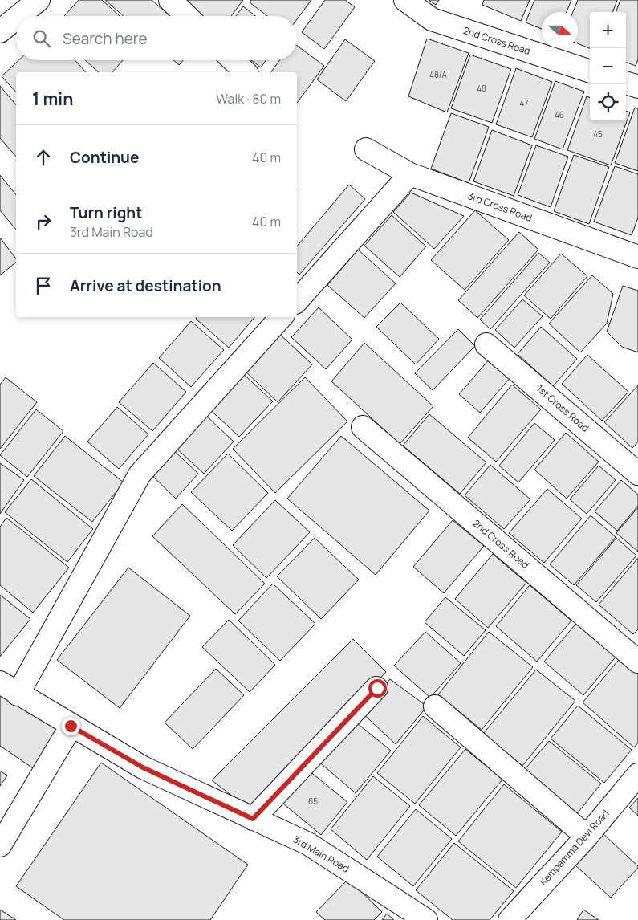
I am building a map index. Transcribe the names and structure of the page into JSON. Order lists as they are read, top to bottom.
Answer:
{
  "streets": {
    "street": [
      "2nd Cross Road",
      "3rd Cross Road",
      "1st Cross Road",
      "Kempamma Devi Road",
      "3rd Main Road"
    ]
  },
  "house_numbers": [
    "48/A",
    "48",
    "47",
    "46",
    "45",
    "65"
  ],
  "north": "right",
  "page": {
    "map_buttons": ["+", "−"],
    "search": "Search here",
    "heading": ["1 min", "Walk · 80 m"],
    "list": [
      ["Continue", "40 m"],
      ["Turn right", "3rd Main Road", "40 m"],
      "Arrive at destination"
    ]
  }
}
